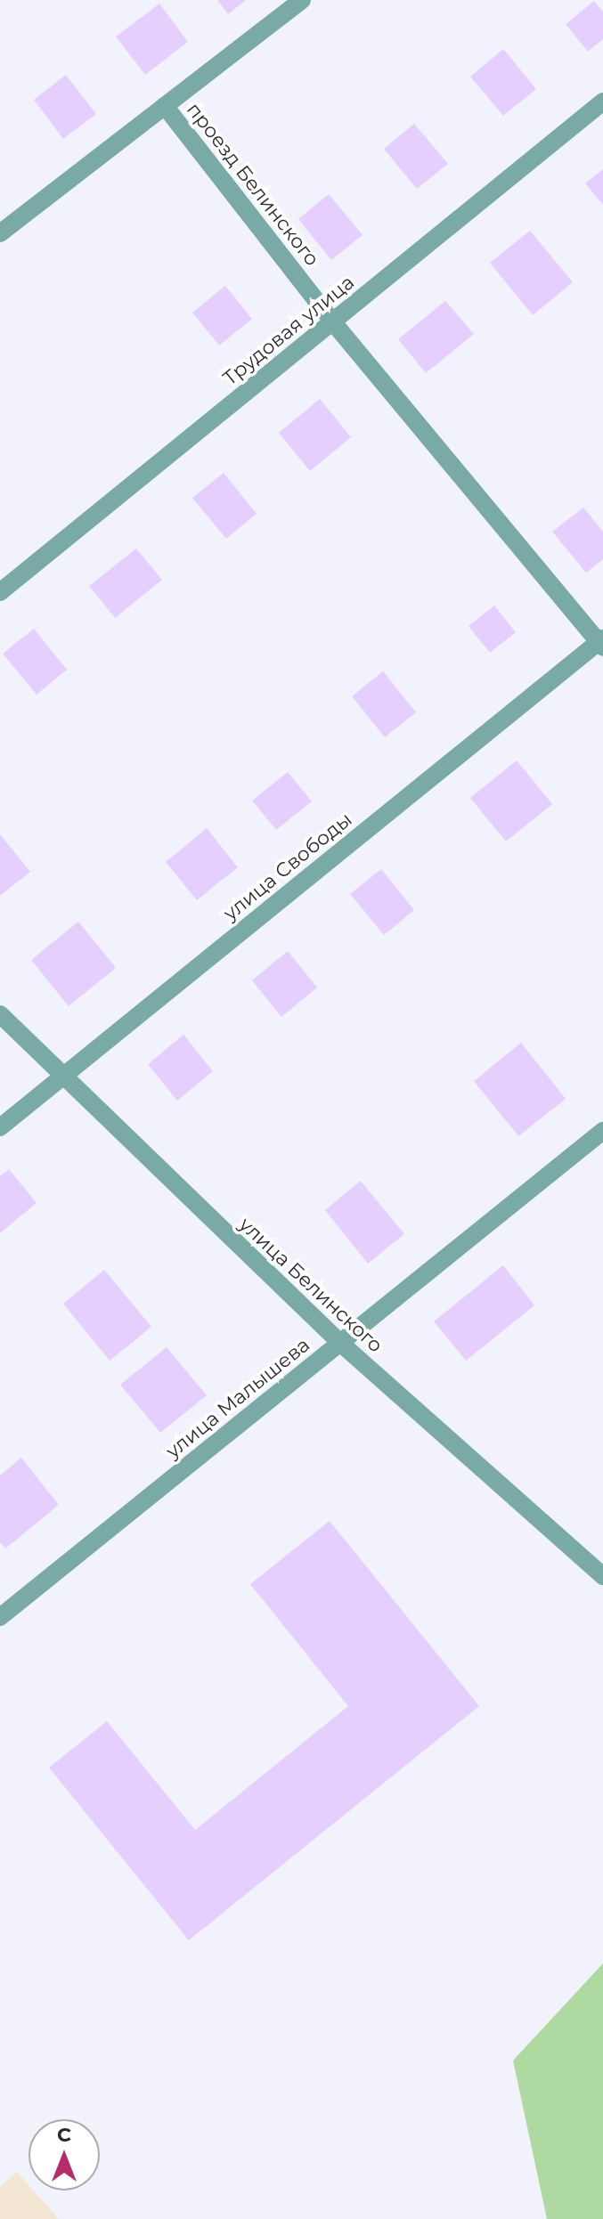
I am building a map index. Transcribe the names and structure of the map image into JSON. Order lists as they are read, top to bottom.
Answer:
{
  "streets": {
    "street": [
      "проезд Белинского",
      "Трудовая улица",
      "улица Свободы",
      "улица Белинского",
      "улица Малышева"
    ]
  },
  "crossings": [
    ["проезд Белинского", "Трудовая улица"],
    ["проезд Белинского", "улица Свободы"],
    ["улица Свободы", "улица Белинского"],
    ["улица Белинского", "улица Малышева"]
  ],
  "north": "top"
}
